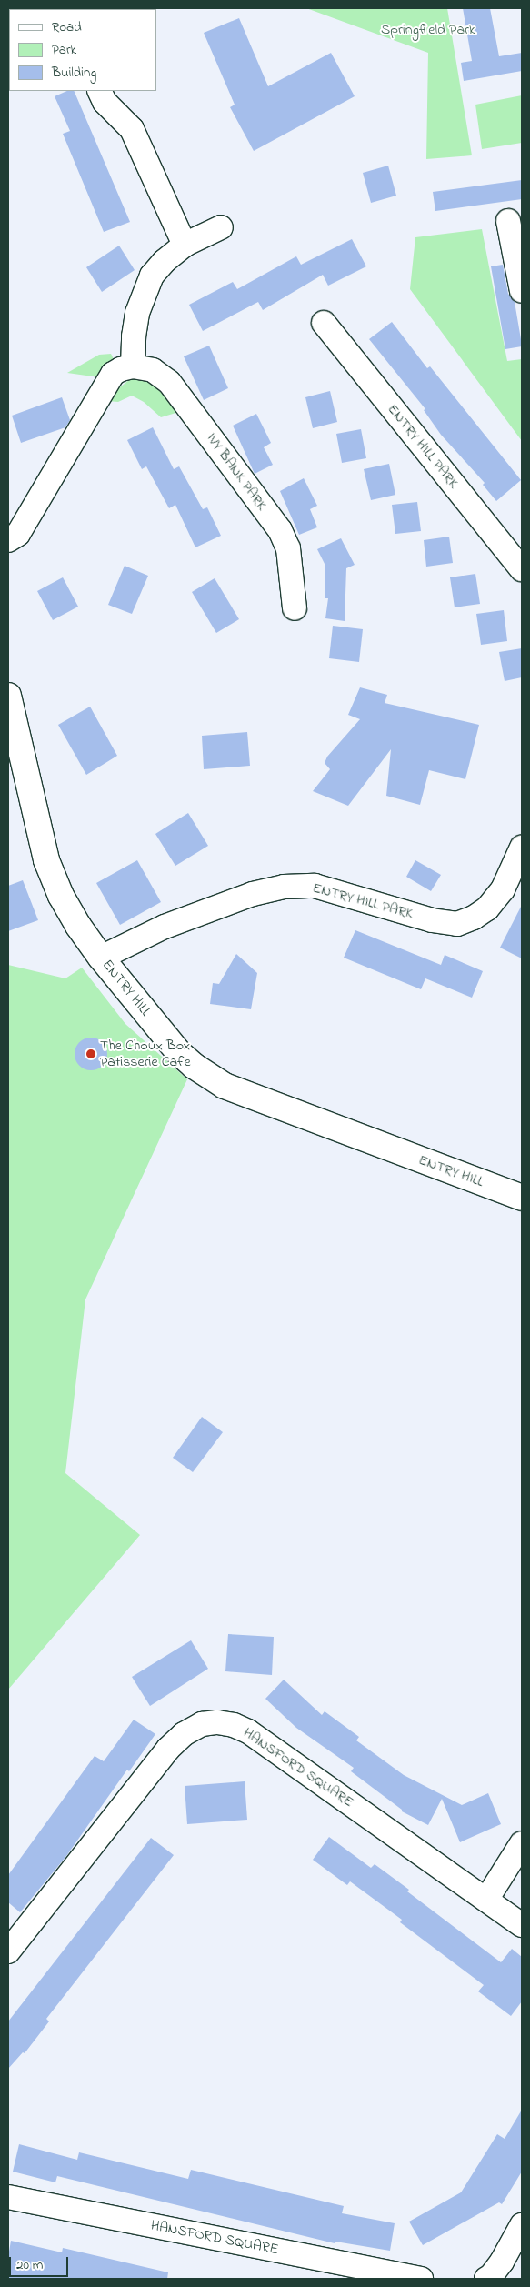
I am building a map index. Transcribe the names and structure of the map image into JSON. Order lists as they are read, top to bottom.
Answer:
{
  "streets": {
    "street": [
      "ENTRY HILL PARK",
      "IVY BANK PARK",
      "ENTRY HILL",
      "HANSFORD SQUARE"
    ]
  },
  "crossings": [
    ["ENTRY HILL PARK", "ENTRY HILL"]
  ],
  "parks": ["Springfield Park"],
  "places": ["The Choux Box Patisserie Cafe"],
  "legend": ["Road", "Park", "Building"],
  "scale_bar": "20 m"
}
